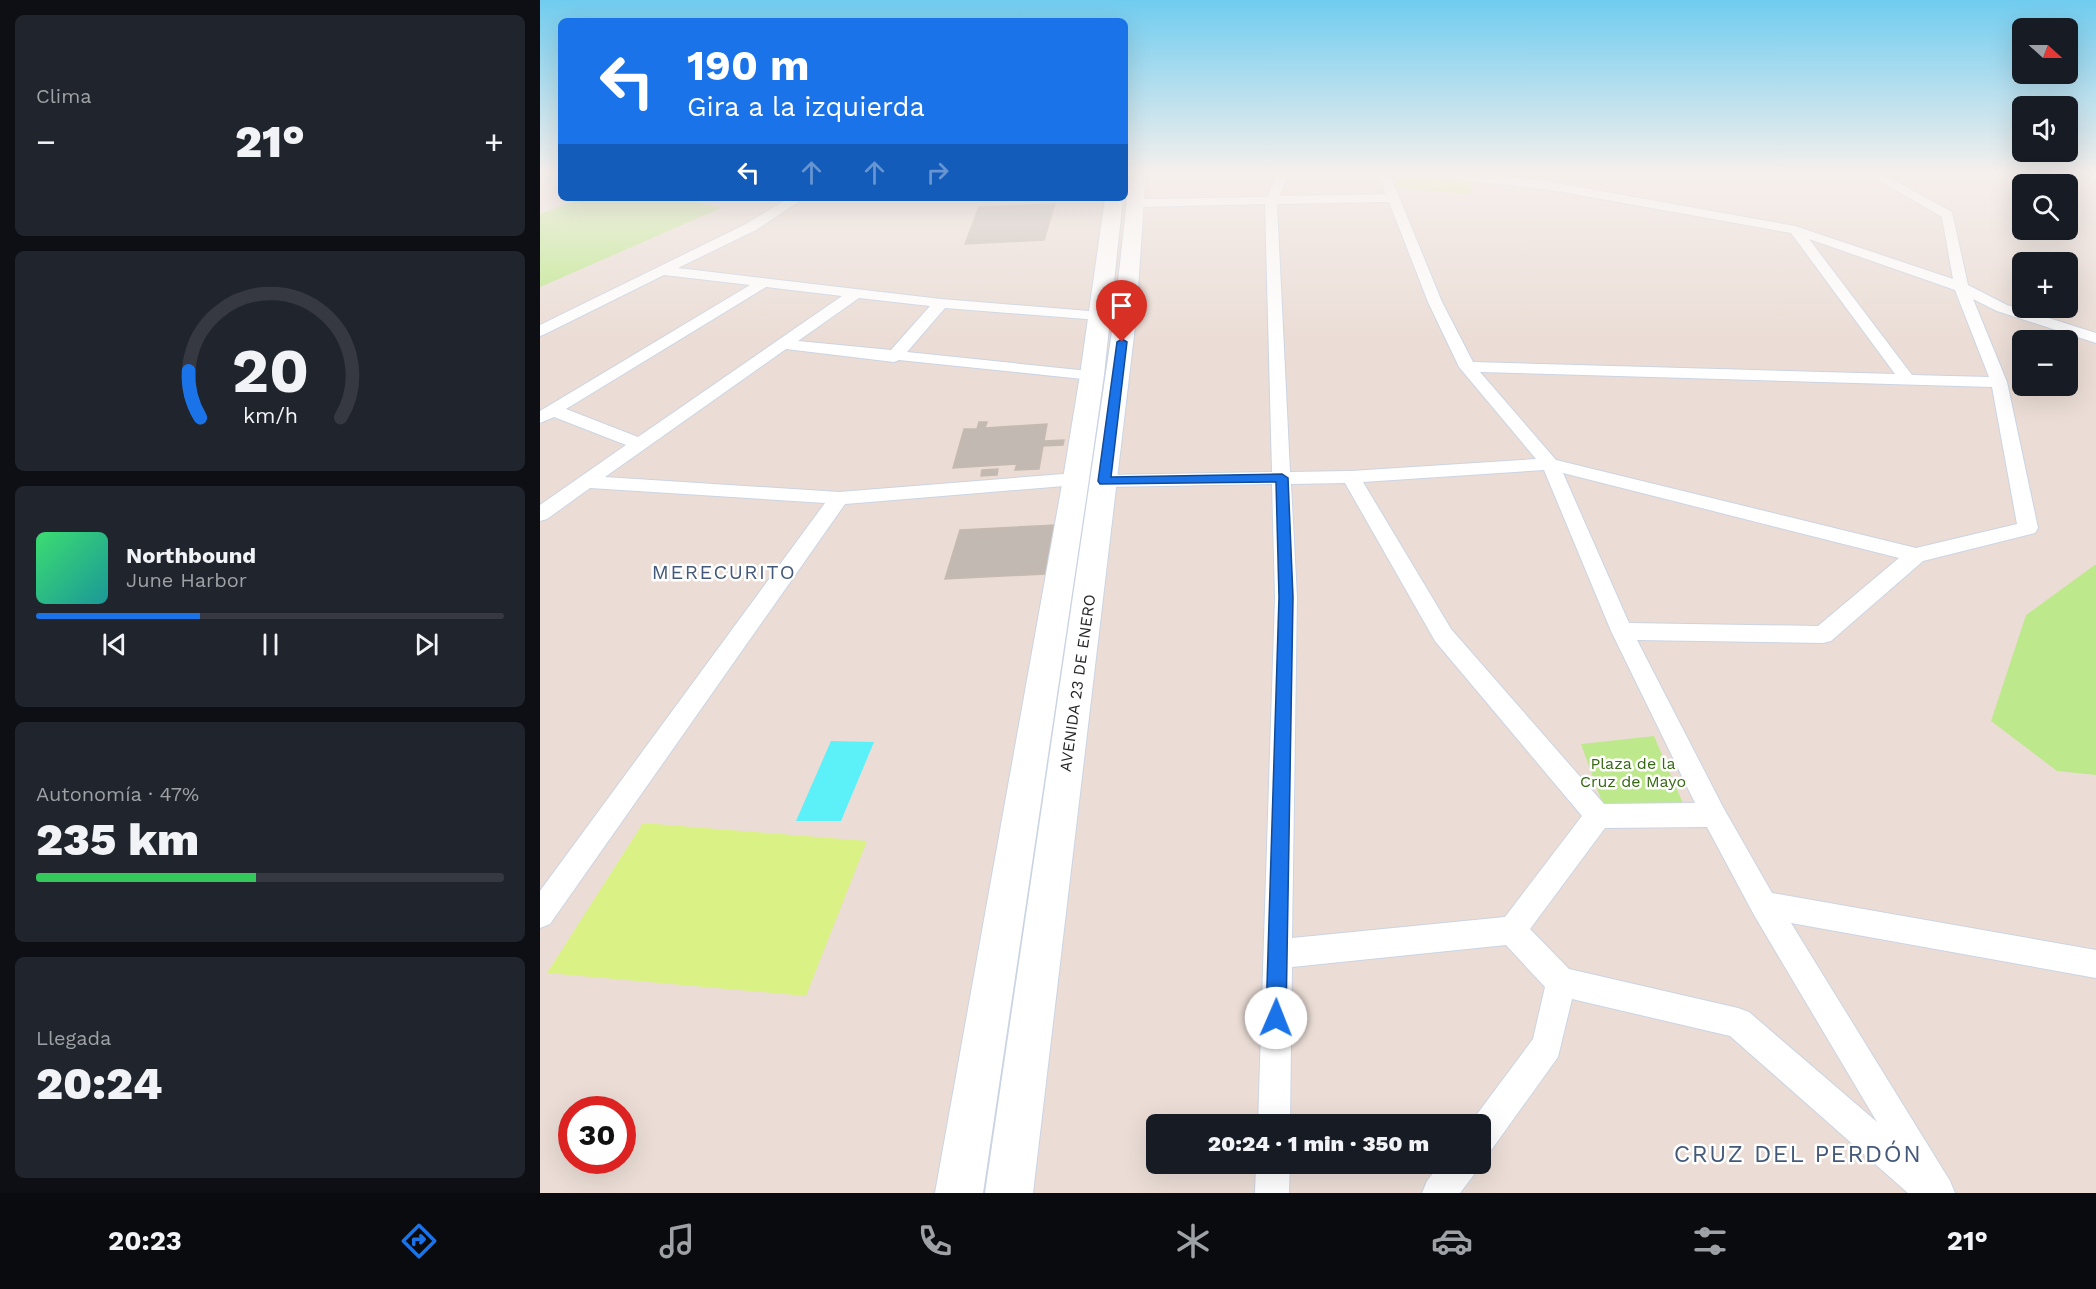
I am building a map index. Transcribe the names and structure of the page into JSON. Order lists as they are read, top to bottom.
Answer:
{
  "streets": {
    "main road": ["AVENIDA 23 DE ENERO"]
  },
  "districts": ["MERECURITO", "CRUZ DEL PERDÓN"],
  "parks": ["Plaza de la Cruz de Mayo"],
  "north": "right",
  "page": {
    "tile": [
      "Clima",
      ["Autonomía · 47%", "235 km"],
      ["Llegada", "20:24"]
    ],
    "map_buttons": ["+", "−"],
    "turn": ["190 m", "Gira a la izquierda"],
    "heat": ["−", "21°", "+"],
    "song": ["Northbound", "June Harbor"],
    "limit": "30",
    "trip": "20:24 · 1 min · 350 m",
    "tabs": ["20:23", "21°"],
    "gauge": ["20", "km/h"]
  }
}
